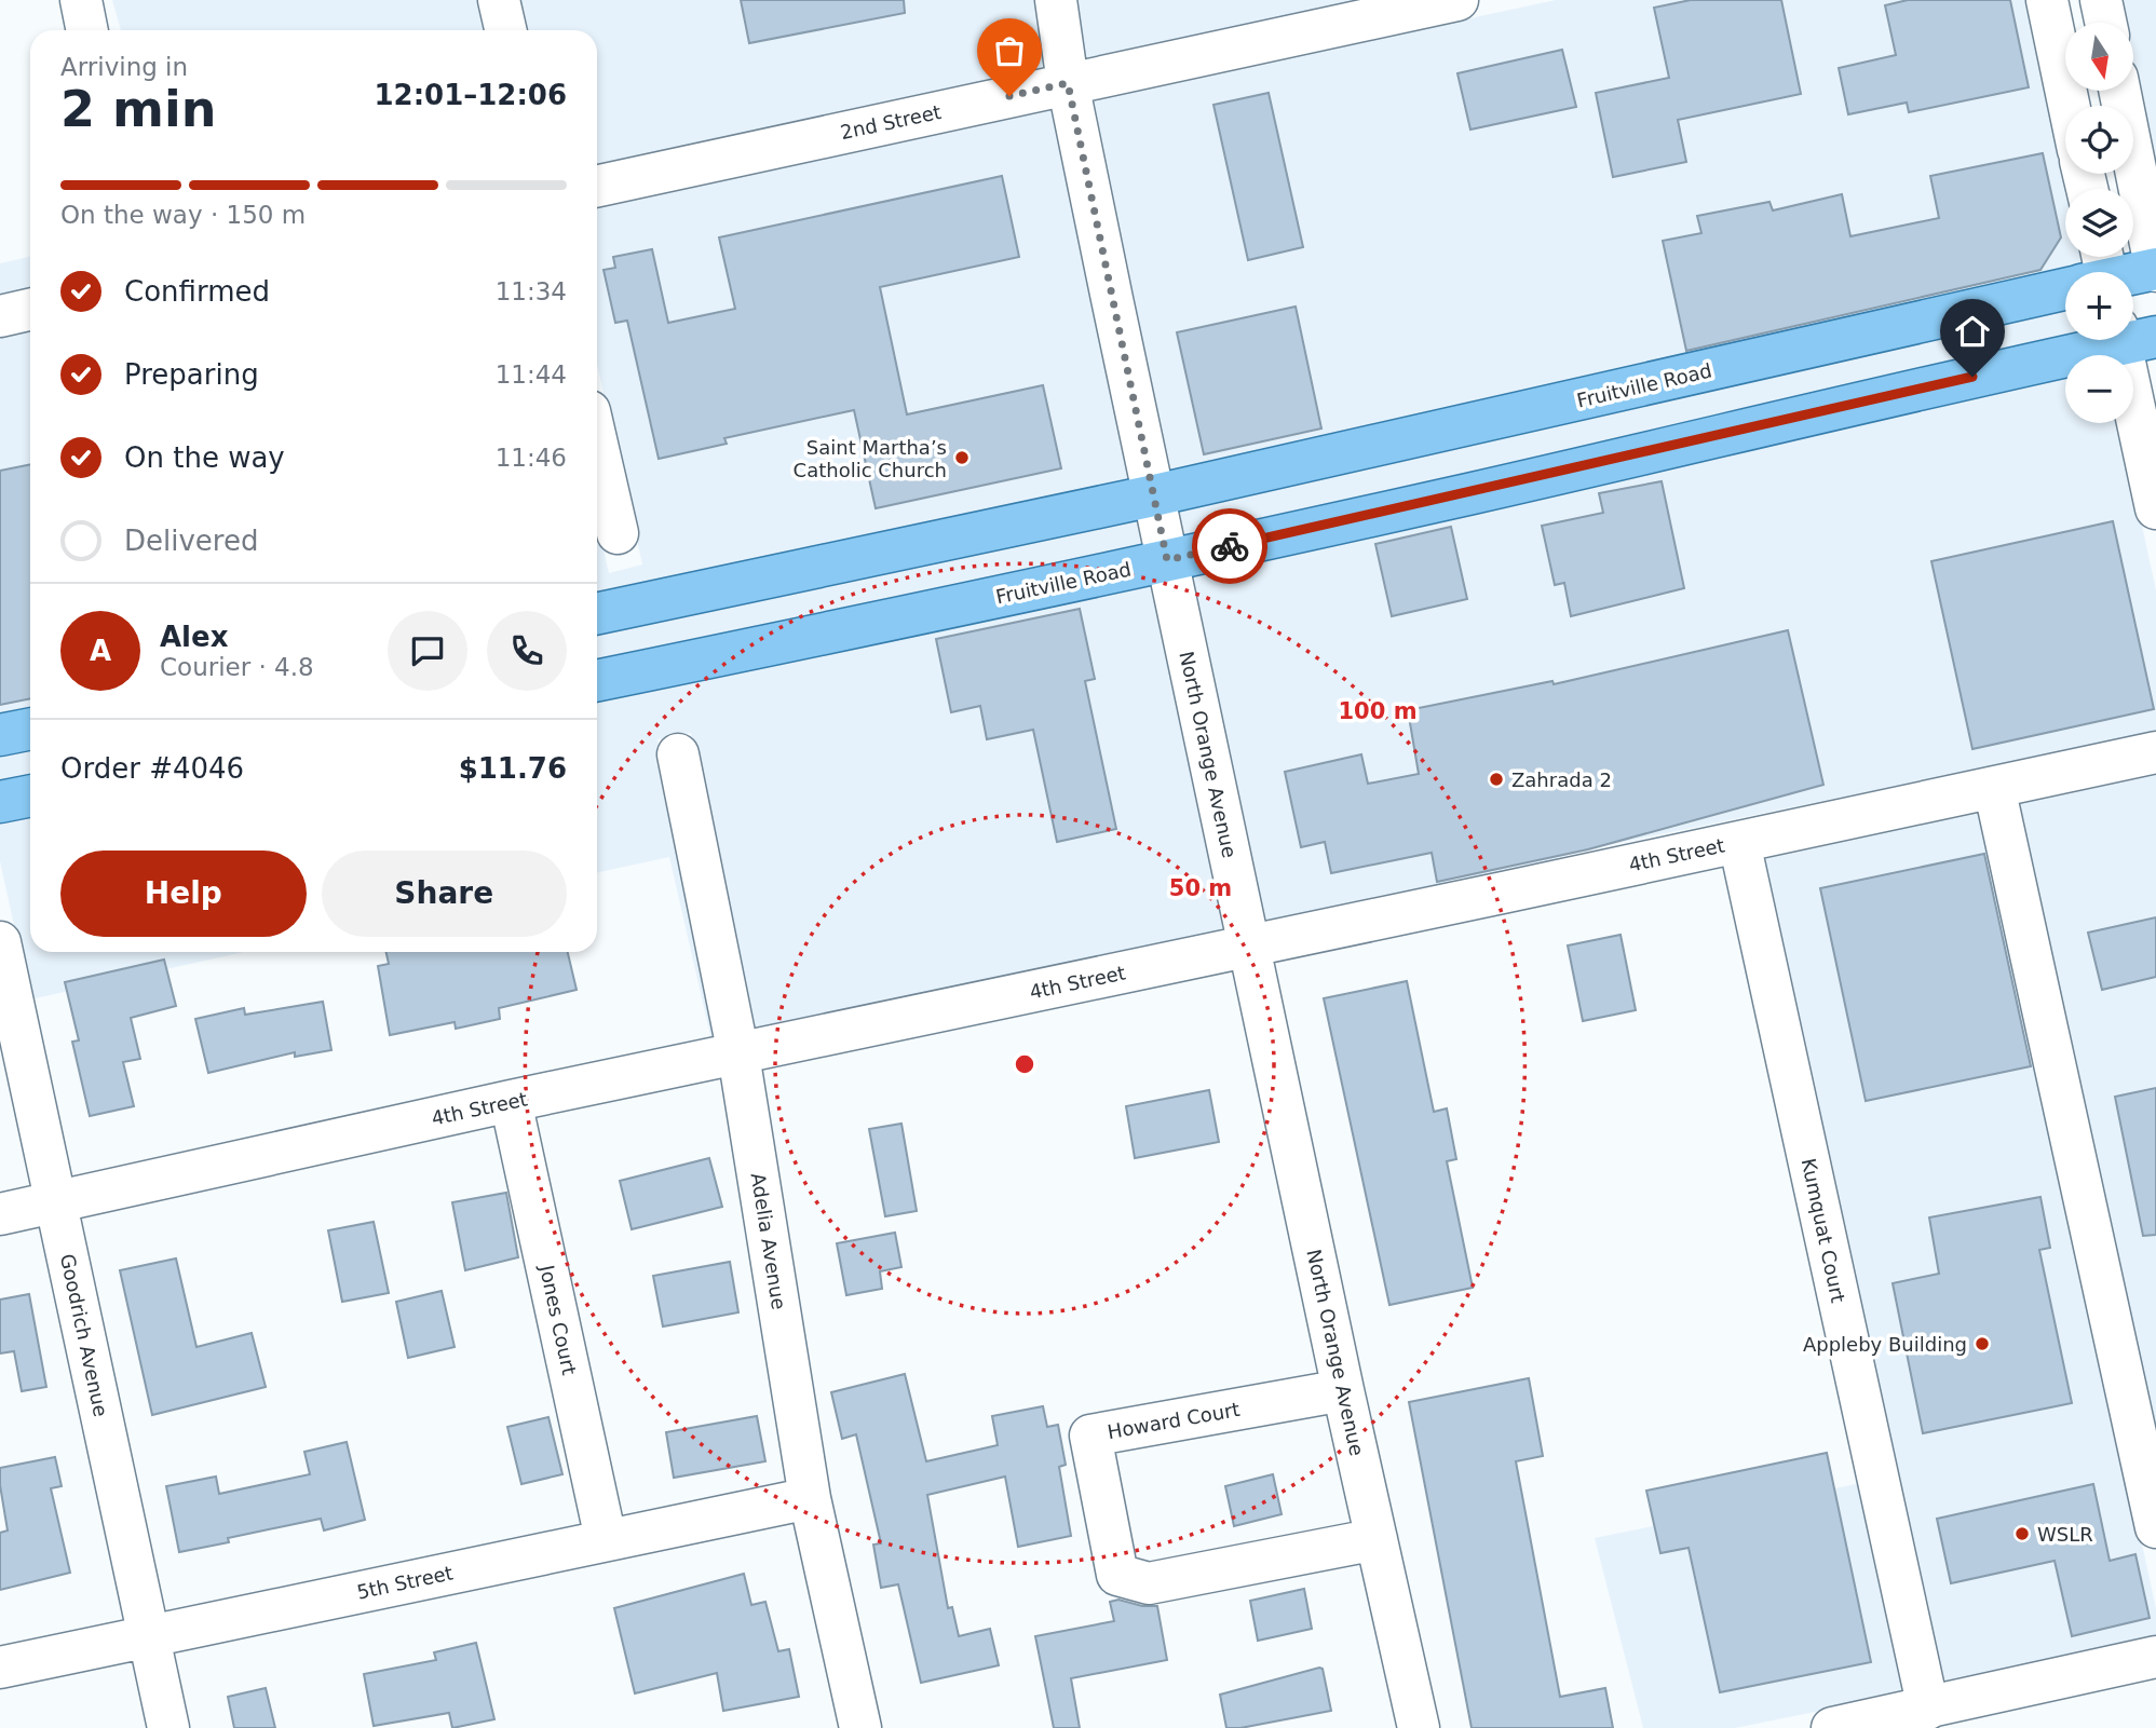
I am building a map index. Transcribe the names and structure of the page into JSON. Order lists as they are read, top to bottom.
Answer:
{
  "streets": {
    "main road": ["Fruitville Road"],
    "street": [
      "2nd Street",
      "North Orange Avenue",
      "4th Street",
      "Kumquat Court",
      "Adelia Avenue",
      "Jones Court",
      "Goodrich Avenue",
      "Howard Court",
      "5th Street"
    ]
  },
  "crossings": [
    ["2nd Street", "North Orange Avenue"],
    ["Fruitville Road", "North Orange Avenue"],
    ["North Orange Avenue", "4th Street"],
    ["North Orange Avenue", "Howard Court"],
    ["4th Street", "Kumquat Court"],
    ["4th Street", "Adelia Avenue"],
    ["4th Street", "Jones Court"],
    ["4th Street", "Goodrich Avenue"],
    ["Adelia Avenue", "5th Street"],
    ["Jones Court", "5th Street"],
    ["Goodrich Avenue", "5th Street"]
  ],
  "places": [
    "Saint Martha’s Catholic Church",
    "Zahrada 2",
    "Appleby Building",
    "WSLR"
  ],
  "north": "bottom",
  "page": {
    "map_buttons": ["+", "−"],
    "heading": ["2 min", "Arriving in", "12:01–12:06"],
    "panel": [
      "Alex",
      "Courier · 4.8",
      "Order #4046",
      "$11.76"
    ],
    "bar": "On the way · 150 m",
    "list": [
      ["Confirmed", "11:34"],
      ["Preparing", "11:44"],
      ["On the way", "11:46"],
      "Delivered"
    ],
    "round": "A",
    "buttons": ["Help", "Share"]
  },
  "rings": ["100 m", "50 m"]
}
